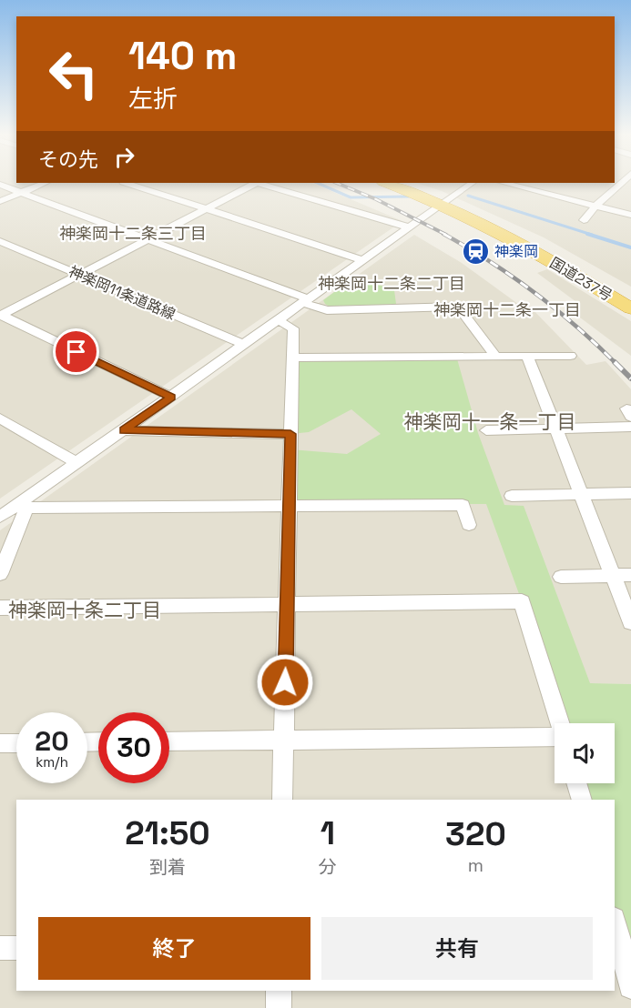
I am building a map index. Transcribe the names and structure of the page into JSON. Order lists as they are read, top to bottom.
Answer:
{
  "streets": {
    "highway": ["国道237号"],
    "street": ["神楽岡11条道路線"]
  },
  "districts": [
    "神楽岡十二条三丁目",
    "神楽岡十二条二丁目",
    "神楽岡十二条一丁目",
    "神楽岡十一条一丁目",
    "神楽岡十条二丁目"
  ],
  "places": {
    "station": ["神楽岡"]
  },
  "page": {
    "turn": ["140 m", "左折"],
    "then": "その先",
    "speed": "20 km/h",
    "limit": "30",
    "eta": [
      "21:50",
      "到着",
      "1",
      "分",
      "320",
      "m"
    ],
    "buttons": ["終了", "共有"]
  }
}
